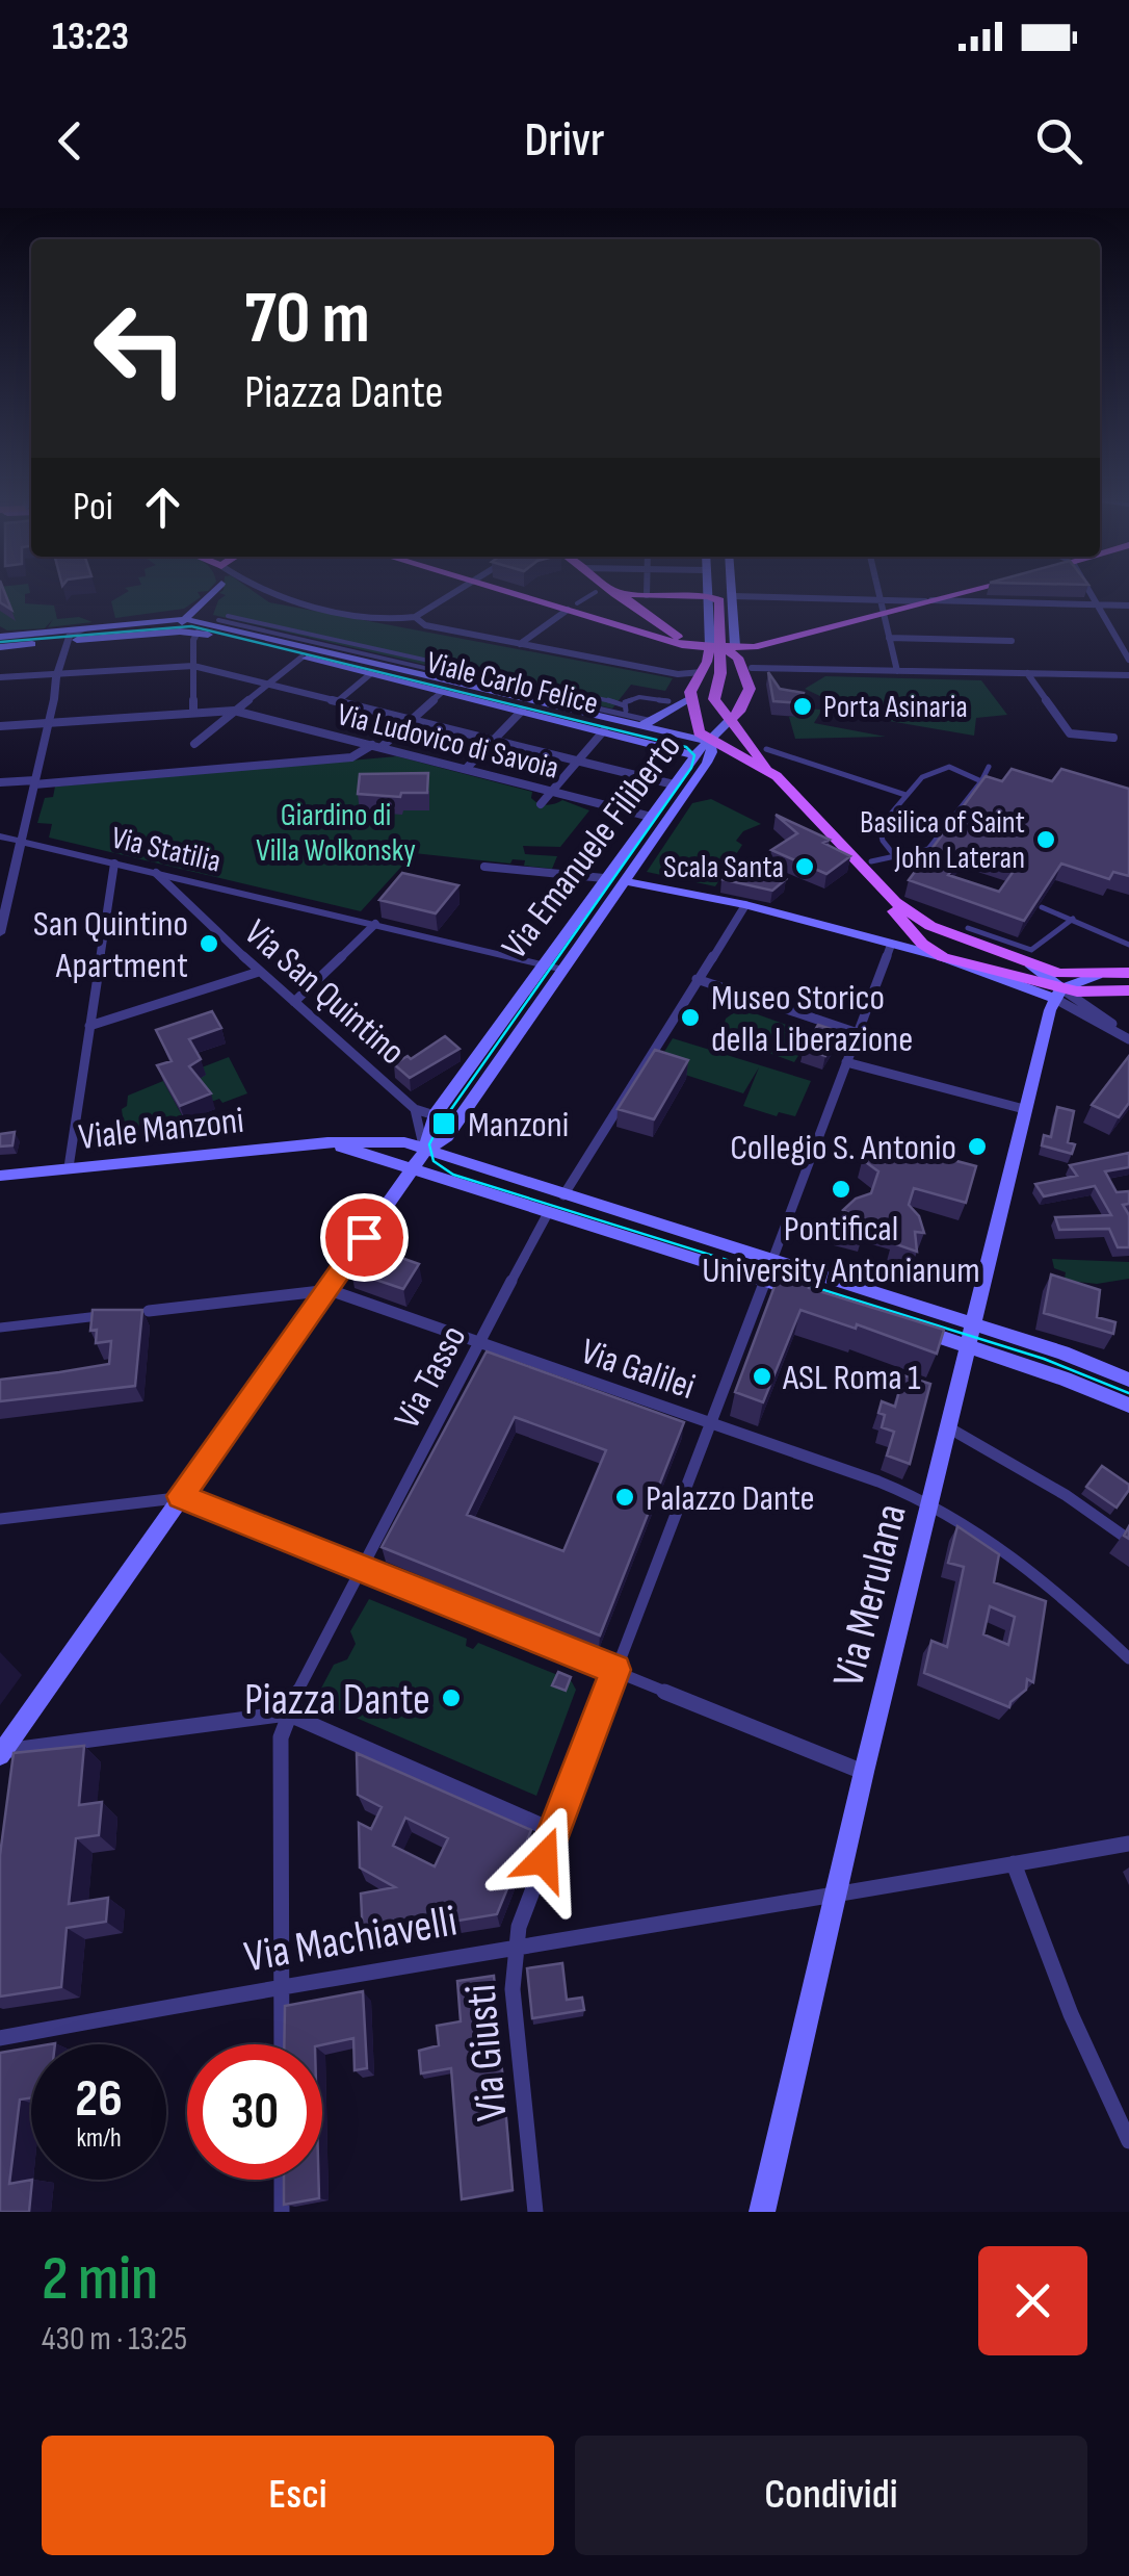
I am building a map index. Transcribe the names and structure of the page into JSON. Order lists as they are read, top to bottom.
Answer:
{
  "streets": {
    "main road": [
      "Viale Carlo Felice",
      "Via Emanuele Filiberto",
      "Viale Manzoni",
      "Via Merulana"
    ],
    "street": [
      "Via Ludovico di Savoia",
      "Via Statilia",
      "Via San Quintino",
      "Via Galilei",
      "Via Tasso",
      "Via Machiavelli",
      "Via Giusti"
    ]
  },
  "crossings": [
    ["Viale Carlo Felice", "Via Emanuele Filiberto"],
    ["Via Ludovico di Savoia", "Via Emanuele Filiberto"],
    ["Via Emanuele Filiberto", "Via Statilia"],
    ["Via Emanuele Filiberto", "Via San Quintino"],
    ["Via Emanuele Filiberto", "Viale Manzoni"],
    ["Via Emanuele Filiberto", "Via Galilei"],
    ["Via Statilia", "Via San Quintino"],
    ["Via San Quintino", "Viale Manzoni"],
    ["Viale Manzoni", "Via Tasso"],
    ["Viale Manzoni", "Via Merulana"],
    ["Via Galilei", "Via Tasso"],
    ["Via Galilei", "Via Merulana"],
    ["Via Merulana", "Via Machiavelli"],
    ["Via Machiavelli", "Via Giusti"]
  ],
  "parks": ["Giardino di Villa Wolkonsky"],
  "places": {
    "other": [
      "Porta Asinaria",
      "Basilica of Saint John Lateran",
      "Scala Santa",
      "San Quintino Apartment",
      "Museo Storico della Liberazione",
      "Collegio S. Antonio",
      "Pontifical University Antonianum",
      "ASL Roma 1",
      "Palazzo Dante",
      "Piazza Dante"
    ],
    "transit": ["Manzoni"]
  },
  "page": {
    "status": "13:23",
    "header": "Drivr",
    "turn": ["70 m", "Piazza Dante"],
    "then": "Poi",
    "speed": "26 km/h",
    "limit": "30",
    "heading": ["2 min", "430 m · 13:25"],
    "buttons": ["Esci", "Condividi"]
  }
}
